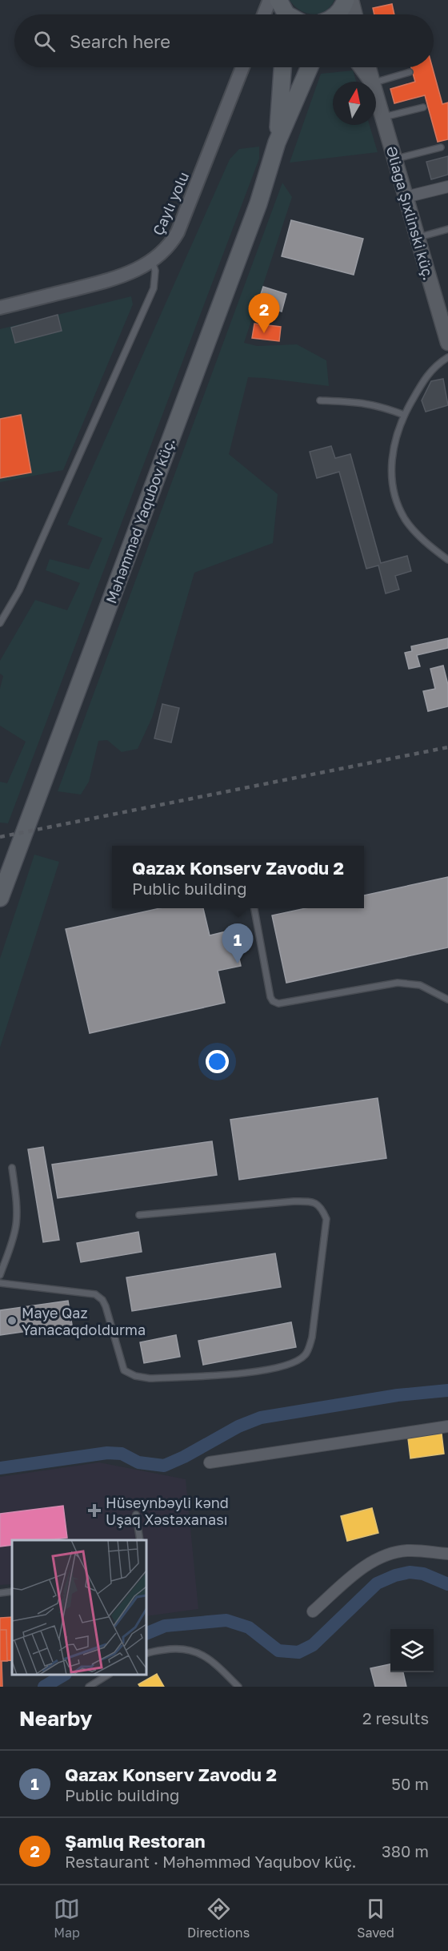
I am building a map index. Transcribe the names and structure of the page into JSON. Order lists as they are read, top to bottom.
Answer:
{
  "streets": {
    "main road": ["Əliağa Şıxlinski küç.", "Məhəmməd Yaqubov küç."],
    "street": ["Çaylı yolu"]
  },
  "places": {
    "other": ["Maye Qaz Yanacaqdoldurma"],
    "health": ["Hüseynbəyli kənd Uşaq Xəstəxanası"]
  },
  "north": "top",
  "page": {
    "search": "Search here",
    "pins": ["2", "1"],
    "popup": ["Qazax Konserv Zavodu 2", "Public building"],
    "heading": ["Nearby", "2 results"],
    "list": [
      {
        "mark": "1",
        "name": "Qazax Konserv Zavodu 2",
        "note": "Public building",
        "value": "50 m"
      },
      {
        "mark": "2",
        "name": "Şamlıq Restoran",
        "note": "Restaurant · Məhəmməd Yaqubov küç.",
        "value": "380 m"
      }
    ],
    "nav": ["Map", "Directions", "Saved"]
  }
}
